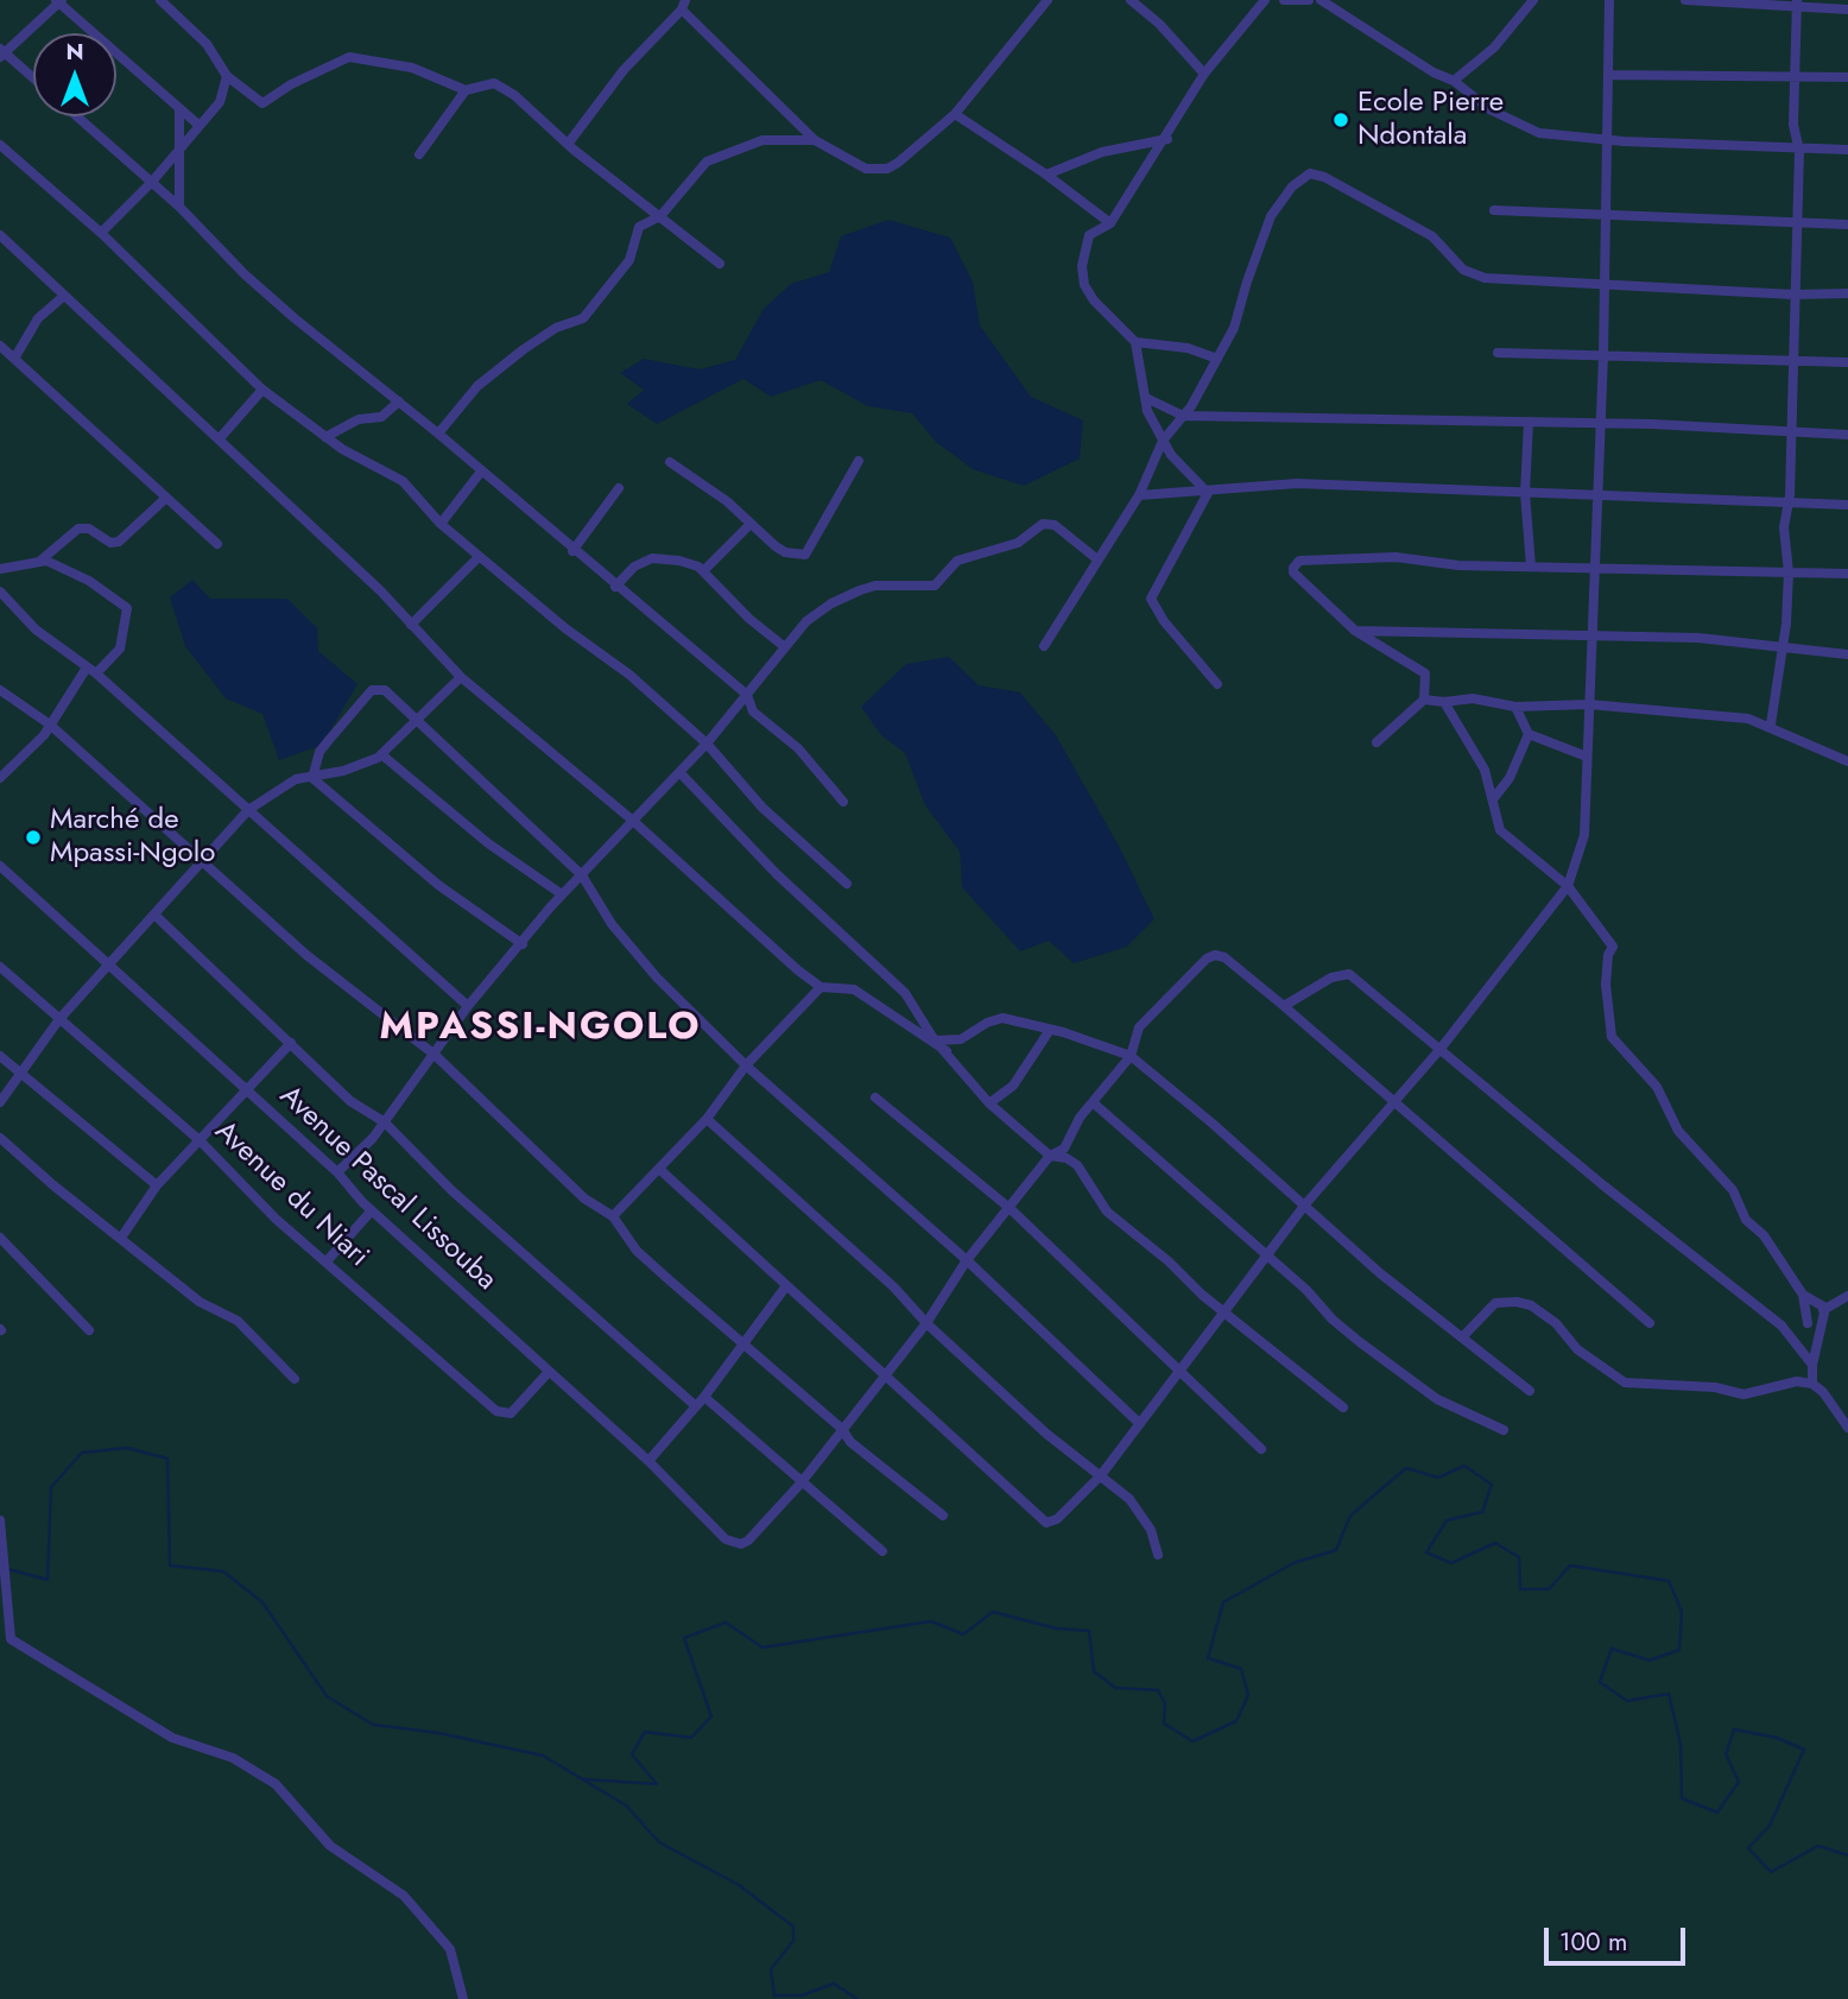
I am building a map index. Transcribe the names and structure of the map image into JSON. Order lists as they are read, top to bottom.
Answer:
{
  "streets": {
    "street": ["Avenue Pascal Lissouba", "Avenue du Niari"]
  },
  "crossings": [
    ["Avenue Pascal Lissouba", "Avenue du Niari"]
  ],
  "districts": ["MPASSI-NGOLO"],
  "places": ["Ecole Pierre Ndontala", "Marché de Mpassi-Ngolo"],
  "scale_bar": "100 m",
  "north": "top"
}
